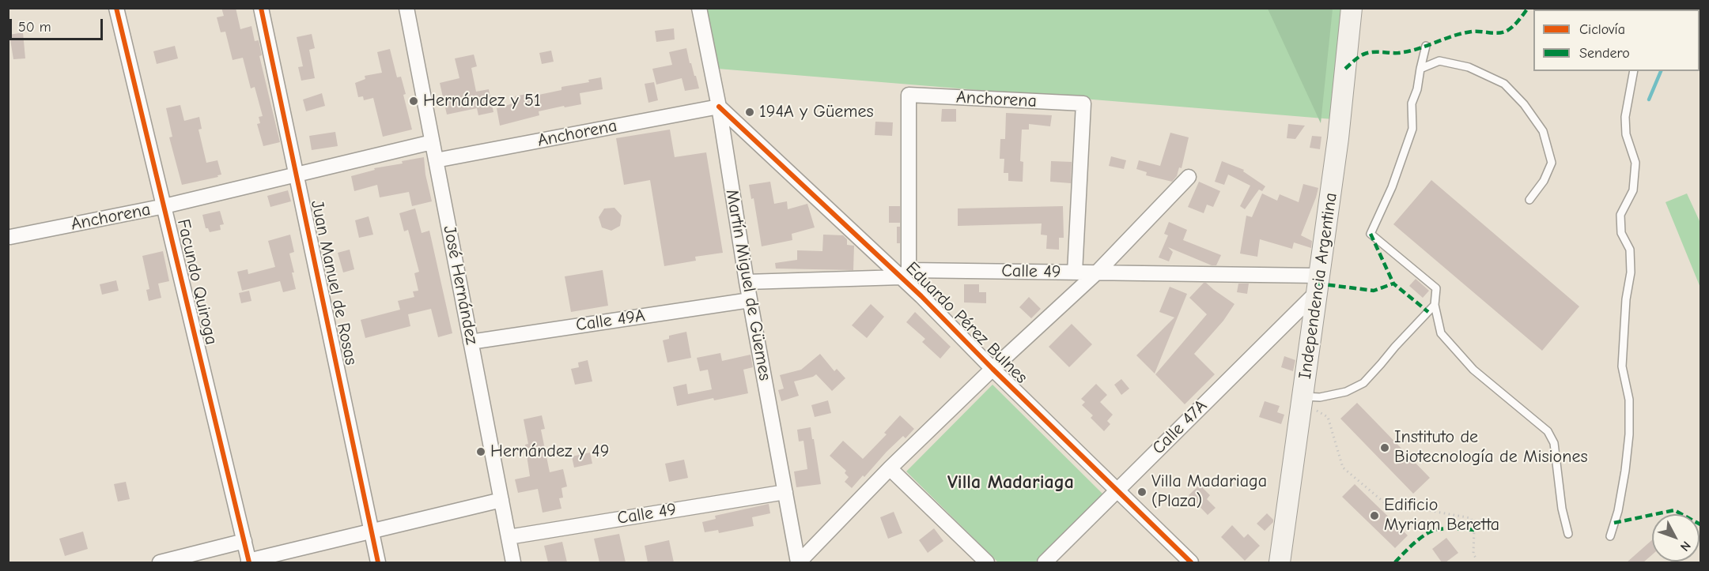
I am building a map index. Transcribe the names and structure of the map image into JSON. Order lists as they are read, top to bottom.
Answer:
{
  "streets": {
    "main road": ["Independencia Argentina"],
    "street": [
      "Anchorena",
      "Calle 49",
      "Facundo Quiroga",
      "Juan Manuel de Rosas",
      "José Hernández",
      "Martín Miguel de Güemes",
      "Calle 49A",
      "Eduardo Pérez Bulnes",
      "Calle 47A"
    ]
  },
  "crossings": [
    ["Anchorena", "Calle 49"],
    ["Anchorena", "Facundo Quiroga"],
    ["Anchorena", "Juan Manuel de Rosas"],
    ["Anchorena", "José Hernández"],
    ["Anchorena", "Martín Miguel de Güemes"],
    ["Anchorena", "Eduardo Pérez Bulnes"],
    ["Calle 49", "José Hernández"],
    ["Calle 49", "Martín Miguel de Güemes"],
    ["Calle 49", "Independencia Argentina"],
    ["Calle 49", "Eduardo Pérez Bulnes"],
    ["Calle 49", "Calle 47A"],
    ["José Hernández", "Calle 49A"],
    ["Martín Miguel de Güemes", "Calle 49A"],
    ["Martín Miguel de Güemes", "Eduardo Pérez Bulnes"],
    ["Independencia Argentina", "Calle 47A"],
    ["Eduardo Pérez Bulnes", "Calle 47A"]
  ],
  "districts": ["Villa Madariaga"],
  "places": [
    "Hernández y 51",
    "194A y Güemes",
    "Instituto de Biotecnología de Misiones",
    "Hernández y 49",
    "Villa Madariaga (Plaza)",
    "Edificio Myriam Beretta"
  ],
  "legend": ["Ciclovía", "Sendero"],
  "scale_bar": "50 m",
  "north": "bottom right"
}
